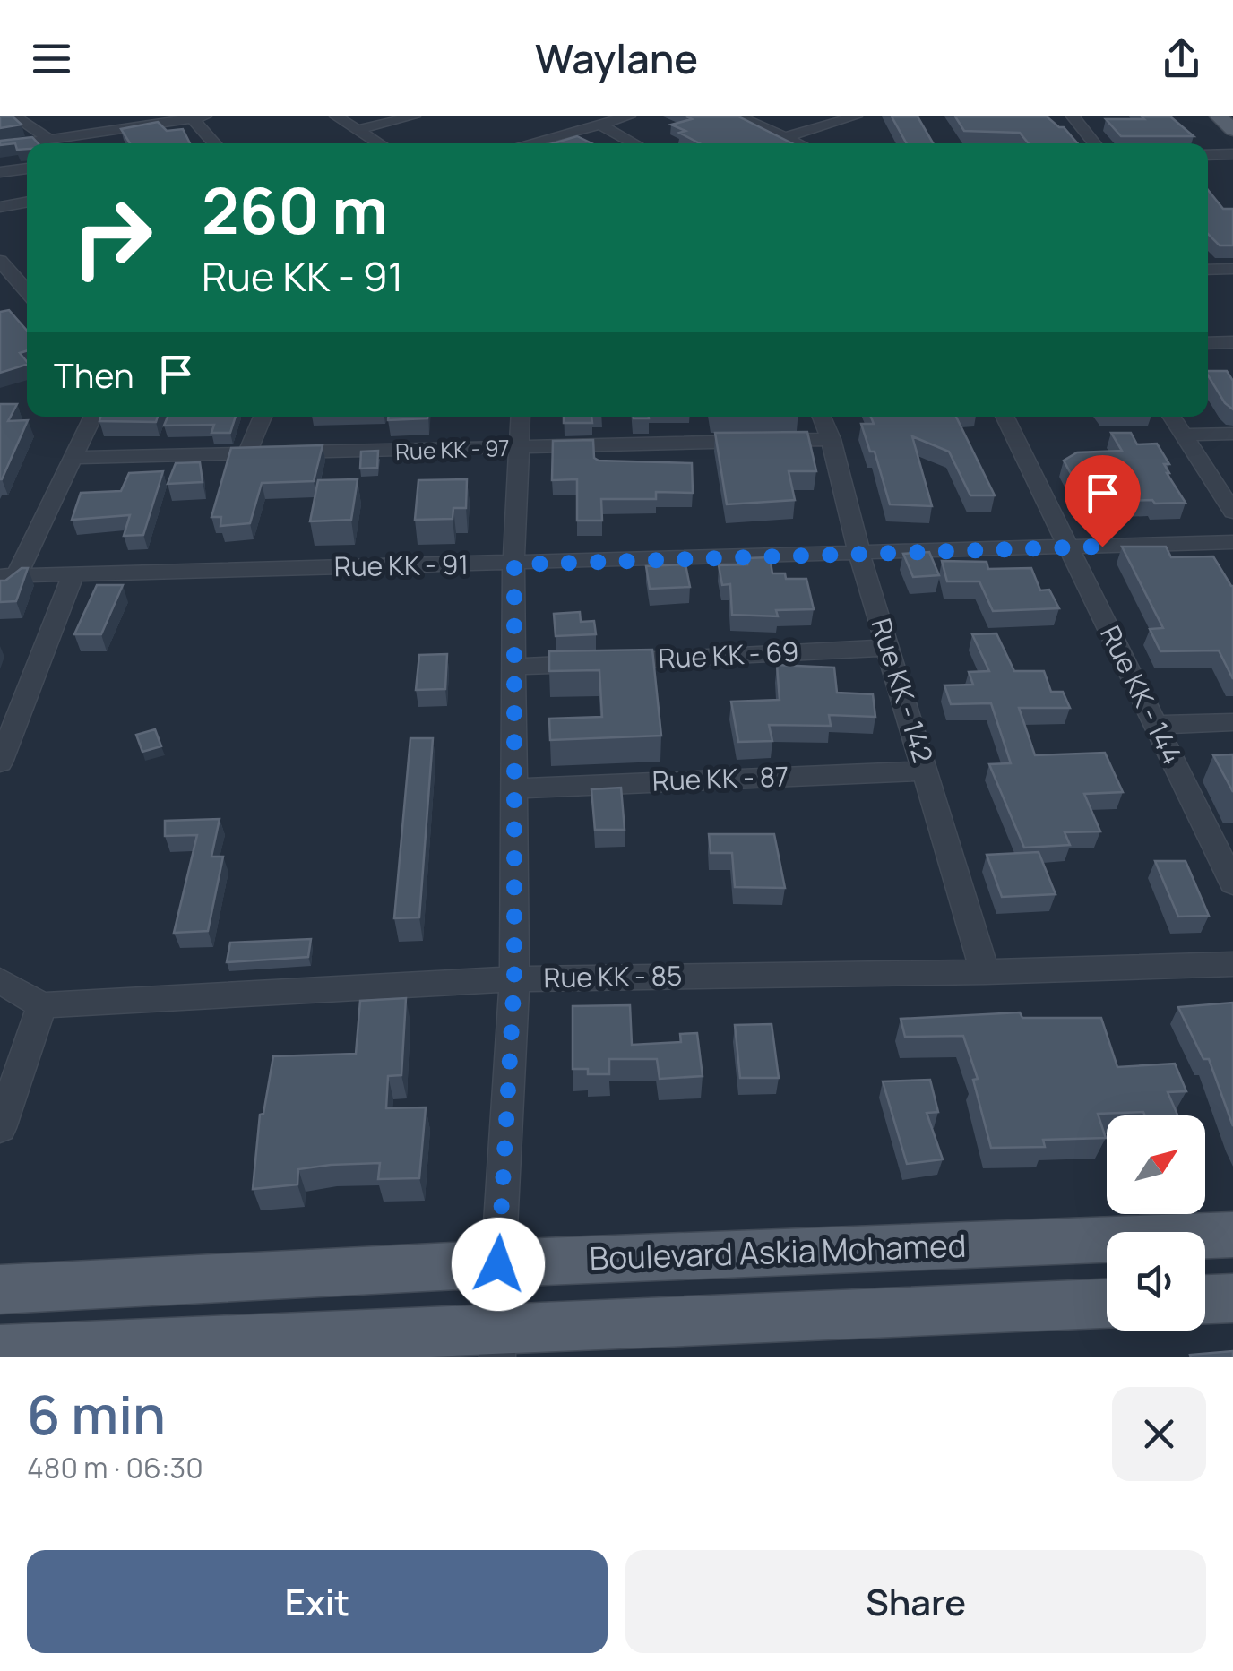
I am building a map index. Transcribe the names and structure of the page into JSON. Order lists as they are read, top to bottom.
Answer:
{
  "streets": {
    "main road": ["Boulevard Askia Mohamed"],
    "street": [
      "Rue KK - 97",
      "Rue KK - 91",
      "Rue KK - 69",
      "Rue KK - 142",
      "Rue KK - 144",
      "Rue KK - 87",
      "Rue KK - 85"
    ]
  },
  "crossings": [
    ["Rue KK - 97", "Rue KK - 142"],
    ["Rue KK - 91", "Rue KK - 142"],
    ["Rue KK - 91", "Rue KK - 144"],
    ["Rue KK - 69", "Rue KK - 142"],
    ["Rue KK - 142", "Rue KK - 87"],
    ["Rue KK - 142", "Rue KK - 85"]
  ],
  "north": "top right",
  "page": {
    "header": "Waylane",
    "turn": ["260 m", "Rue KK - 91"],
    "then": "Then",
    "heading": ["6 min", "480 m · 06:30"],
    "buttons": ["Exit", "Share"]
  }
}
